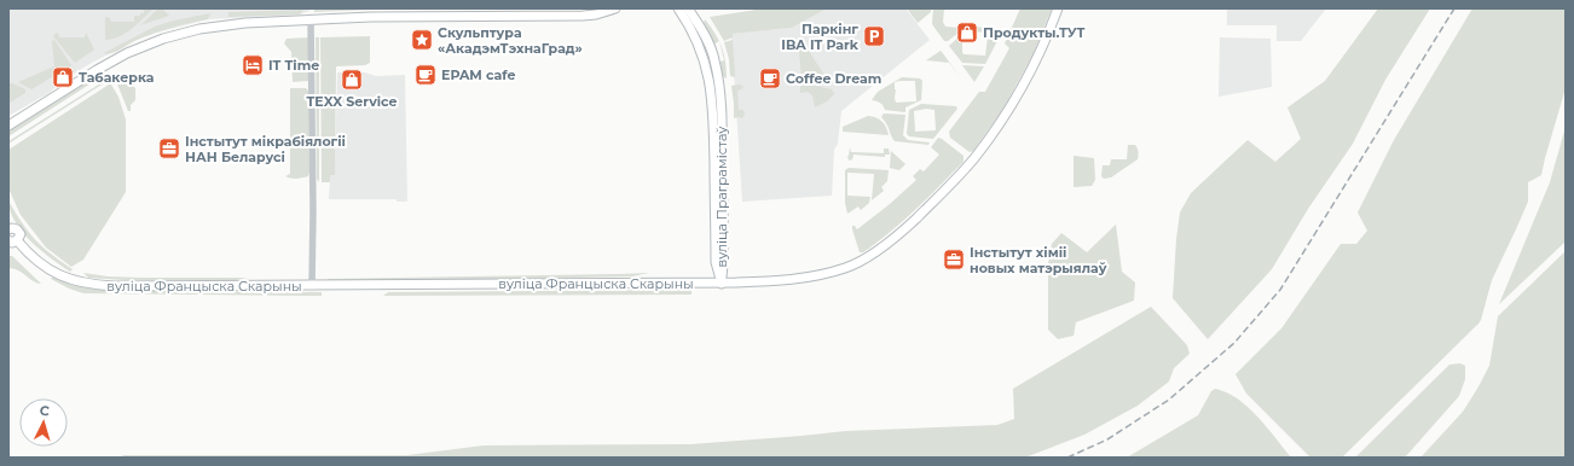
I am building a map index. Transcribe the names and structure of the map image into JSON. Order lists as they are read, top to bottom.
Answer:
{
  "streets": {
    "main road": ["вуліца Праграмістаў", "вуліца Францыска Скарыны"]
  },
  "crossings": [
    ["вуліца Праграмістаў", "вуліца Францыска Скарыны"]
  ],
  "places": {
    "shop": ["Продукты.ТУТ", "Табакерка", "TEXX Service"],
    "parking": ["Паркінг IBA IT Park"],
    "place": ["Скульптура «АкадэмТэхнаГрад»"],
    "hotel": ["IT Time"],
    "cafe": ["EPAM cafe", "Coffee Dream"],
    "office": ["Інстытут мікрабіялогіі НАН Беларусі", "Інстытут хіміі новых матэрыялаў"]
  },
  "north": "top"
}
